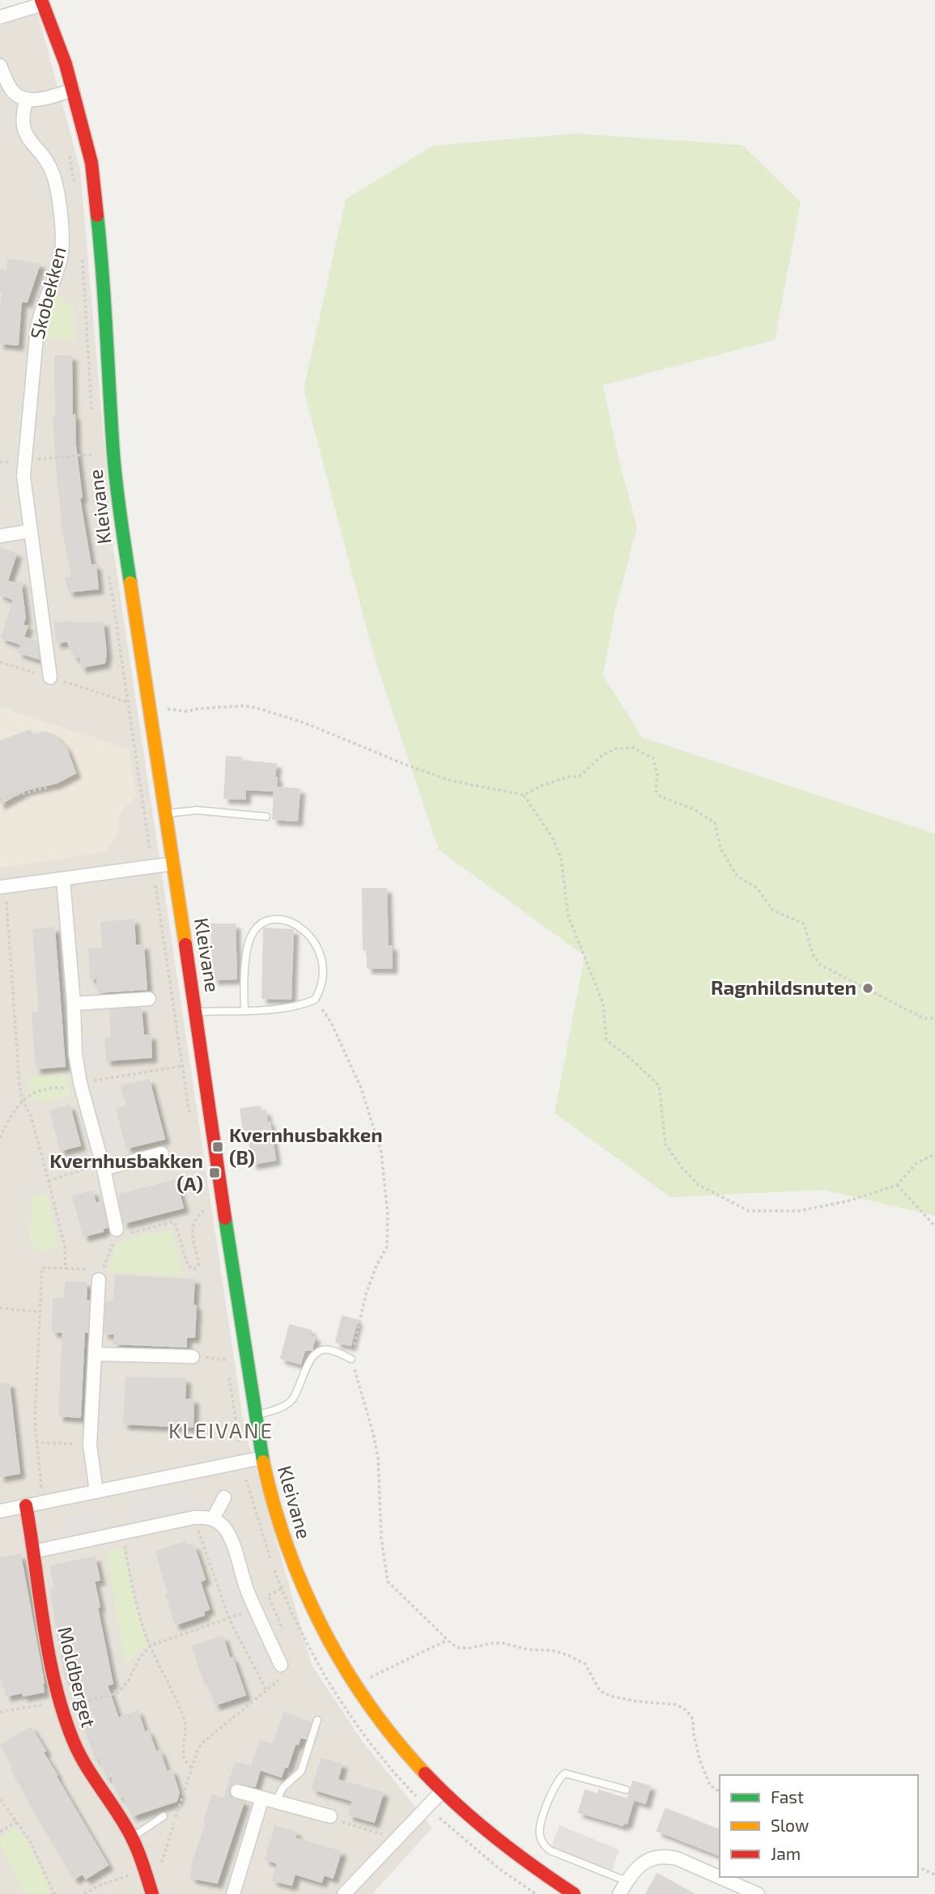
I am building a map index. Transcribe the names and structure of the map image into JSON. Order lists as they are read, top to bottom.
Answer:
{
  "streets": {
    "street": ["Skobekken", "Kleivane", "Moldberget"]
  },
  "districts": ["KLEIVANE"],
  "places": {
    "other": ["Ragnhildsnuten"],
    "transit": ["Kvernhusbakken (B)", "Kvernhusbakken (A)"]
  },
  "legend": ["Fast", "Slow", "Jam"]
}
